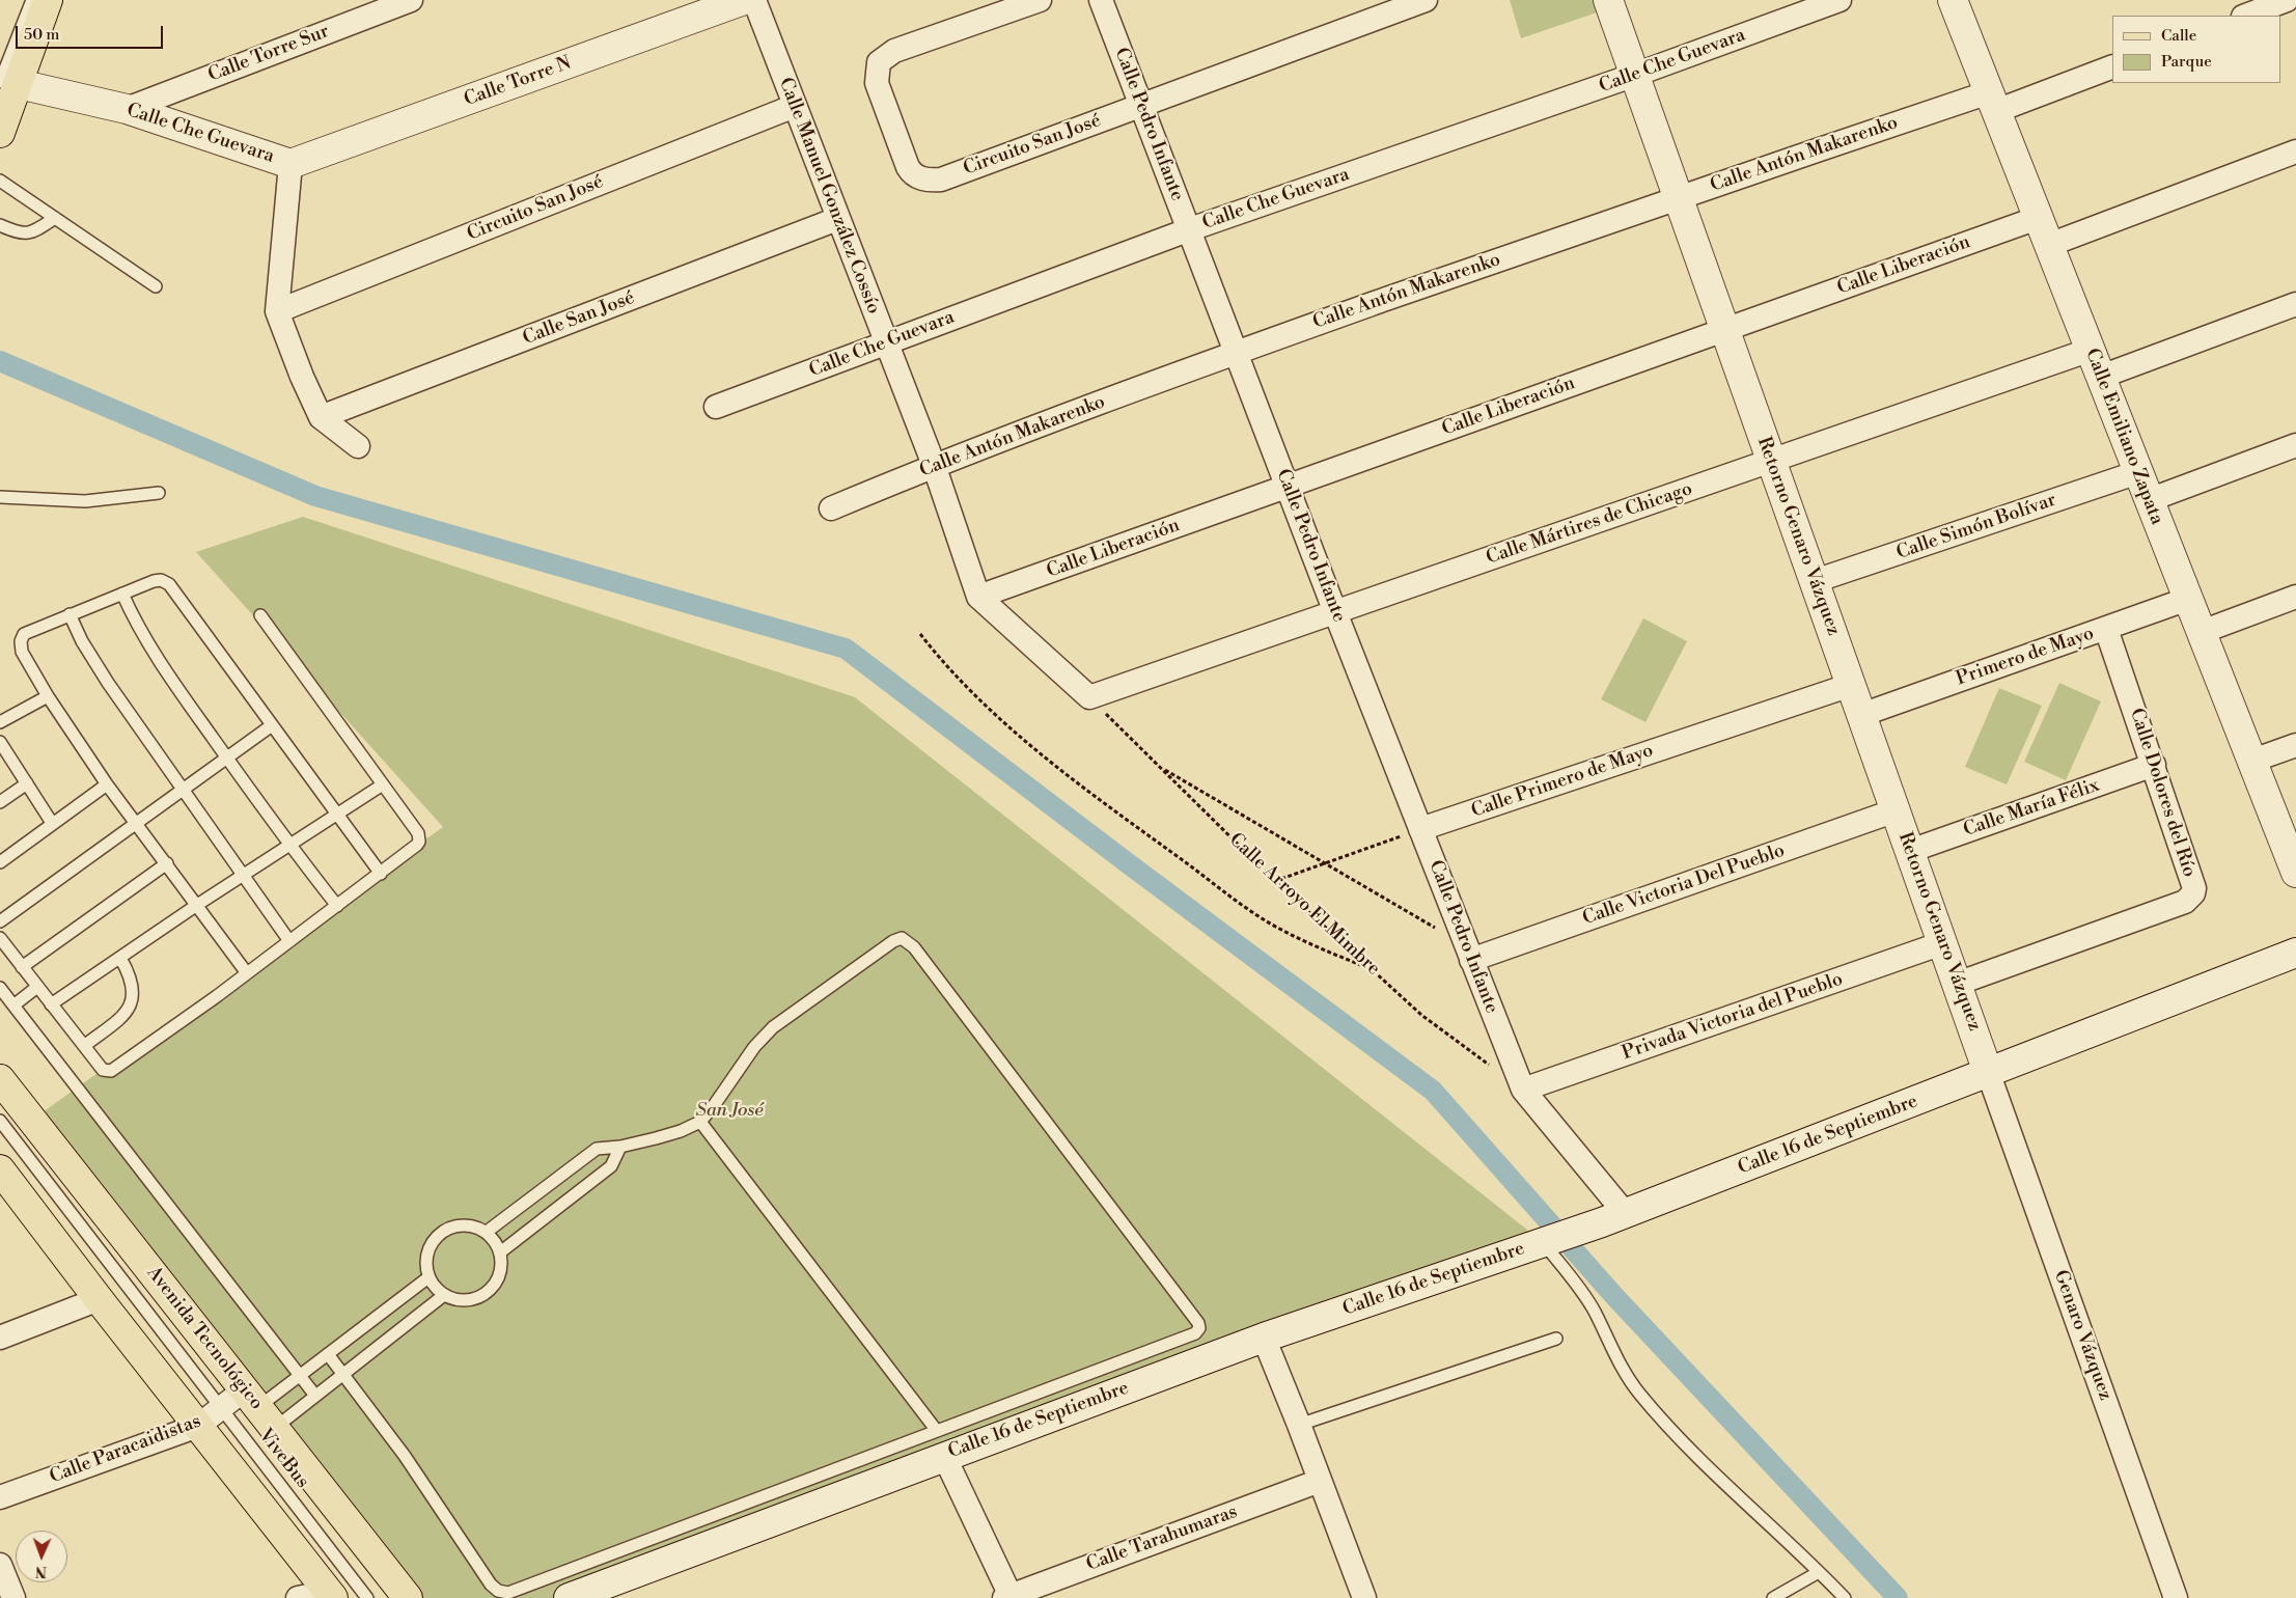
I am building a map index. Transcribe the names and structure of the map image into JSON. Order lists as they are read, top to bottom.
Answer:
{
  "streets": {
    "main road": ["Avenida Tecnológico"],
    "street": [
      "Calle Torre Sur",
      "Calle Che Guevara",
      "Calle Torre N",
      "Calle Pedro Infante",
      "Circuito San José",
      "Calle Antón Makarenko",
      "Calle Manuel González Cossío",
      "Calle Liberación",
      "Calle San José",
      "Calle Emiliano Zapata",
      "Calle Mártires de Chicago",
      "Calle Simón Bolívar",
      "Retorno Genaro Vázquez",
      "Primero de Mayo",
      "Calle Primero de Mayo",
      "Calle Dolores del Río",
      "Calle María Félix",
      "Calle Victoria Del Pueblo",
      "Privada Victoria del Pueblo",
      "Calle 16 de Septiembre",
      "Genaro Vázquez",
      "Calle Paracaidistas",
      "Calle Tarahumaras"
    ],
    "lane": ["ViveBus"],
    "path": ["Calle Arroyo El Mimbre"]
  },
  "crossings": [
    ["Calle Torre Sur", "Calle Che Guevara"],
    ["Calle Che Guevara", "Calle Torre N"],
    ["Calle Che Guevara", "Calle Pedro Infante"],
    ["Calle Che Guevara", "Circuito San José"],
    ["Calle Che Guevara", "Calle Manuel González Cossío"],
    ["Calle Che Guevara", "Calle San José"],
    ["Calle Che Guevara", "Retorno Genaro Vázquez"],
    ["Calle Pedro Infante", "Circuito San José"],
    ["Calle Pedro Infante", "Calle Antón Makarenko"],
    ["Calle Pedro Infante", "Calle Liberación"],
    ["Calle Pedro Infante", "Calle Mártires de Chicago"],
    ["Calle Pedro Infante", "Calle Primero de Mayo"],
    ["Calle Pedro Infante", "Calle Victoria Del Pueblo"],
    ["Calle Pedro Infante", "Privada Victoria del Pueblo"],
    ["Circuito San José", "Calle Manuel González Cossío"],
    ["Calle Antón Makarenko", "Calle Manuel González Cossío"],
    ["Calle Antón Makarenko", "Calle Emiliano Zapata"],
    ["Calle Antón Makarenko", "Retorno Genaro Vázquez"],
    ["Calle Manuel González Cossío", "Calle Liberación"],
    ["Calle Manuel González Cossío", "Calle San José"],
    ["Calle Liberación", "Calle Emiliano Zapata"],
    ["Calle Liberación", "Retorno Genaro Vázquez"],
    ["Calle Emiliano Zapata", "Calle Mártires de Chicago"],
    ["Calle Emiliano Zapata", "Calle Simón Bolívar"],
    ["Calle Emiliano Zapata", "Primero de Mayo"],
    ["Calle Mártires de Chicago", "Retorno Genaro Vázquez"],
    ["Calle Mártires de Chicago", "Calle Arroyo El Mimbre"],
    ["Calle Simón Bolívar", "Retorno Genaro Vázquez"],
    ["Retorno Genaro Vázquez", "Primero de Mayo"],
    ["Retorno Genaro Vázquez", "Calle Primero de Mayo"],
    ["Retorno Genaro Vázquez", "Calle Dolores del Río"],
    ["Retorno Genaro Vázquez", "Calle María Félix"],
    ["Retorno Genaro Vázquez", "Calle Victoria Del Pueblo"],
    ["Retorno Genaro Vázquez", "Privada Victoria del Pueblo"],
    ["Retorno Genaro Vázquez", "Calle 16 de Septiembre"],
    ["Retorno Genaro Vázquez", "Genaro Vázquez"],
    ["Primero de Mayo", "Calle Dolores del Río"],
    ["Calle Dolores del Río", "Calle María Félix"],
    ["Calle 16 de Septiembre", "Genaro Vázquez"],
    ["Avenida Tecnológico", "Calle Paracaidistas"],
    ["Calle Paracaidistas", "ViveBus"]
  ],
  "parks": ["San José"],
  "legend": ["Calle", "Parque"],
  "scale_bar": "50 m",
  "north": "bottom"
}
